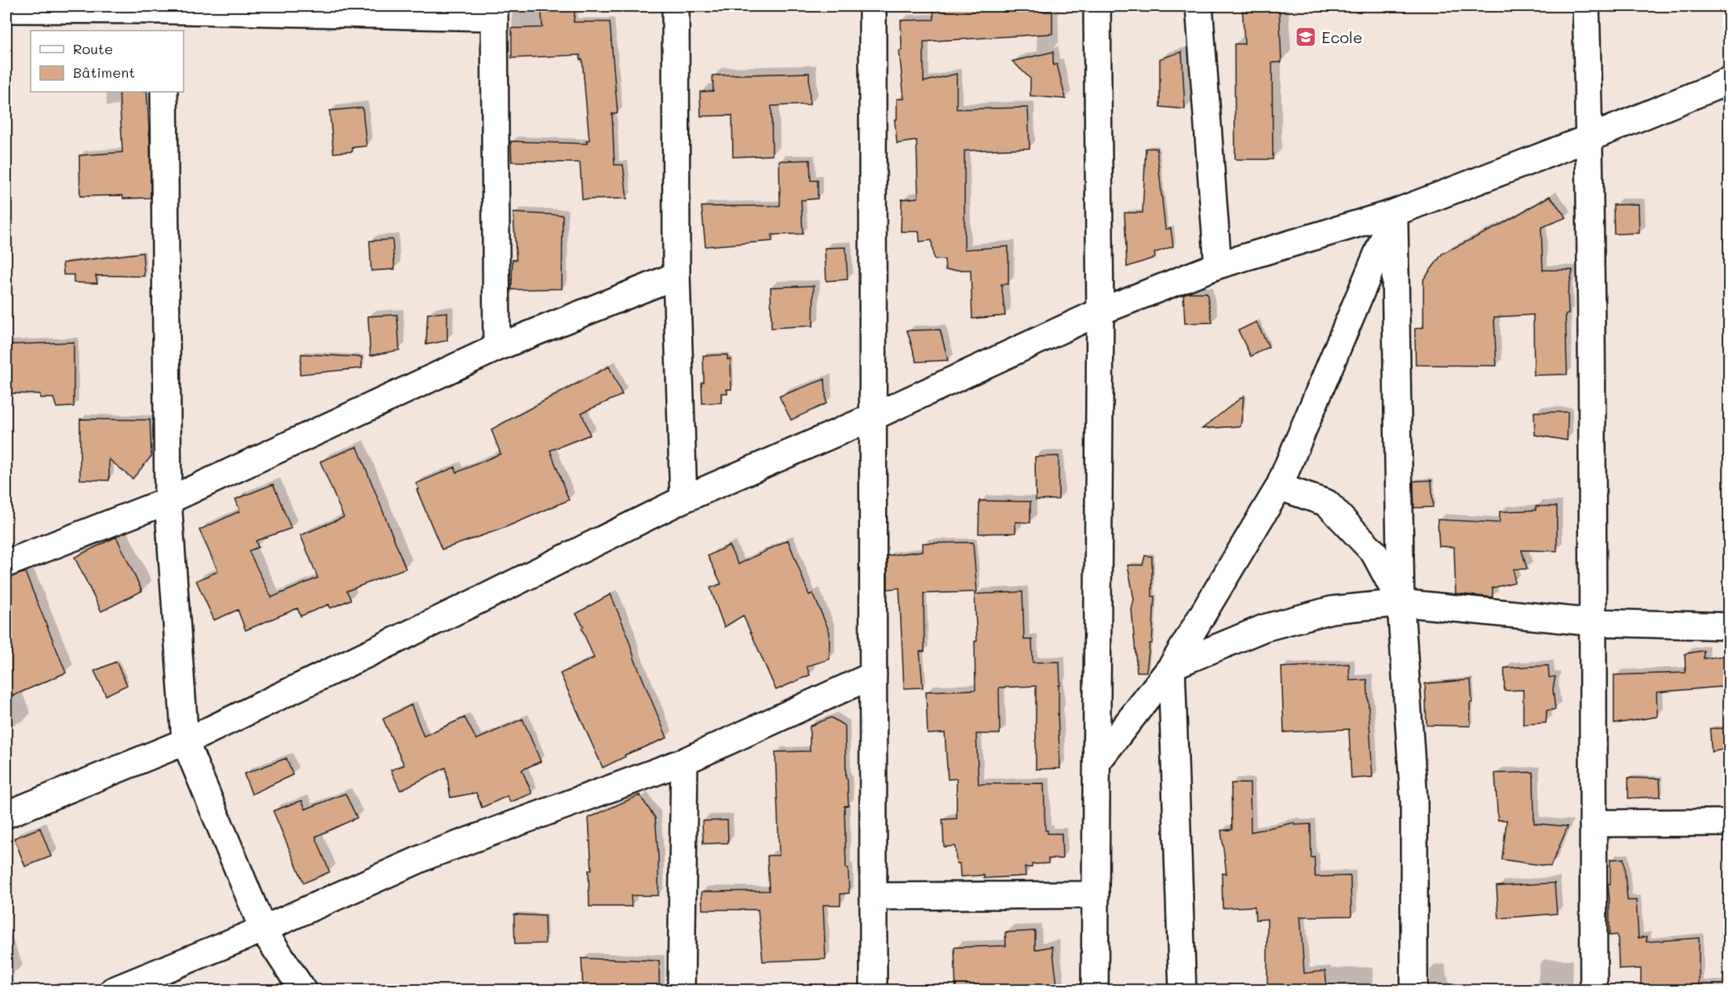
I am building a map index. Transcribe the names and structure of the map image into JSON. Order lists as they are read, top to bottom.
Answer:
{
  "places": {
    "school or university": ["Ecole"]
  },
  "legend": ["Route", "Bâtiment"]
}
